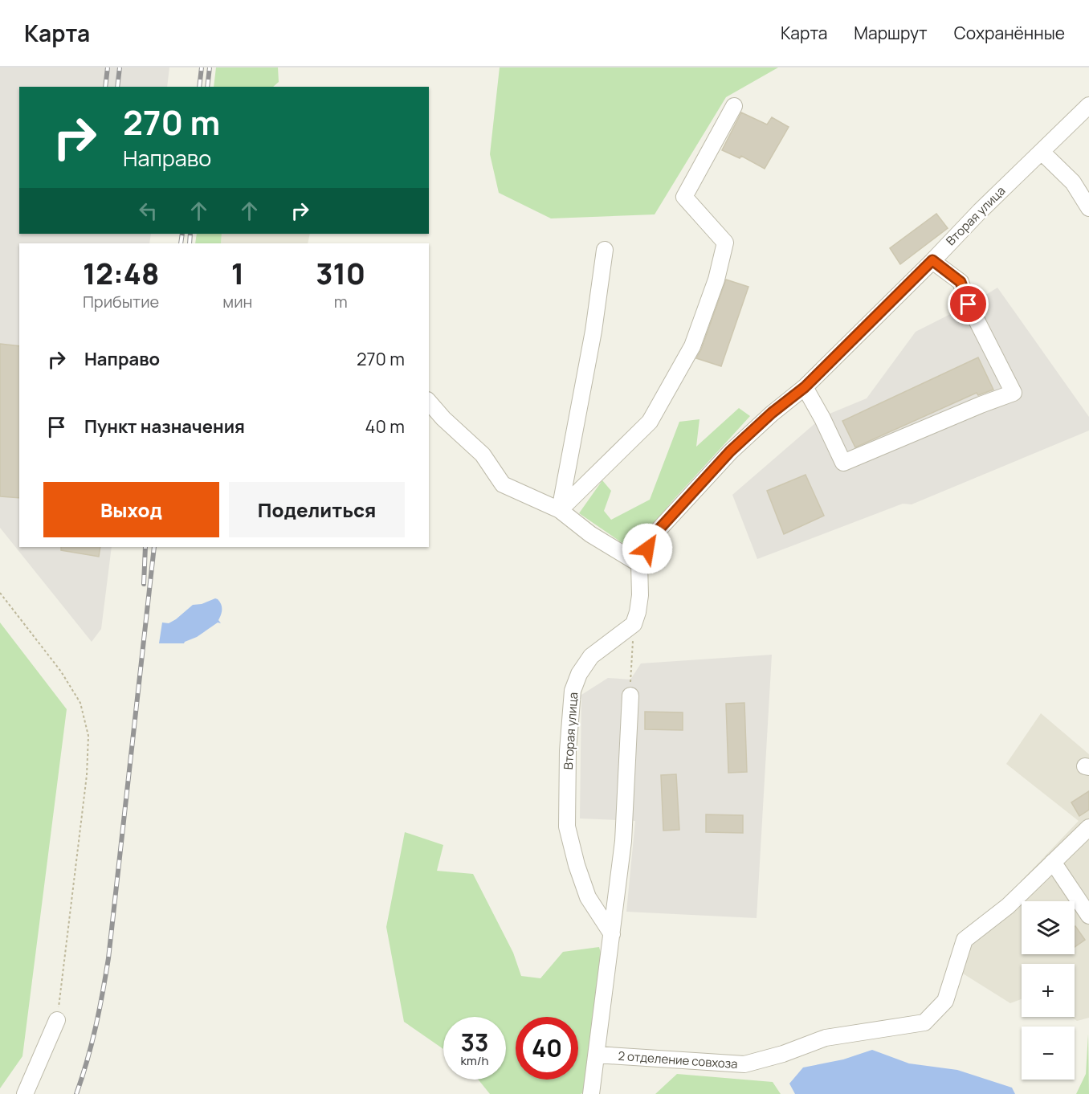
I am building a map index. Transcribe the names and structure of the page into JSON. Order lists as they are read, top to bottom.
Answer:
{
  "streets": {
    "street": ["Вторая улица", "2 отделение совхоза"]
  },
  "page": {
    "header": "Карта",
    "nav": ["Карта", "Маршрут", "Сохранённые"],
    "turn": ["270 m", "Направо"],
    "eta": [
      "12:48",
      "Прибытие",
      "1",
      "мин",
      "310",
      "m"
    ],
    "list": [
      {
        "name": "Направо",
        "value": "270 m"
      },
      {
        "name": "Пункт назначения",
        "value": "40 m"
      }
    ],
    "buttons": ["Выход", "Поделиться"],
    "map_buttons": ["+", "−"],
    "speed": "33 km/h",
    "limit": "40"
  }
}
